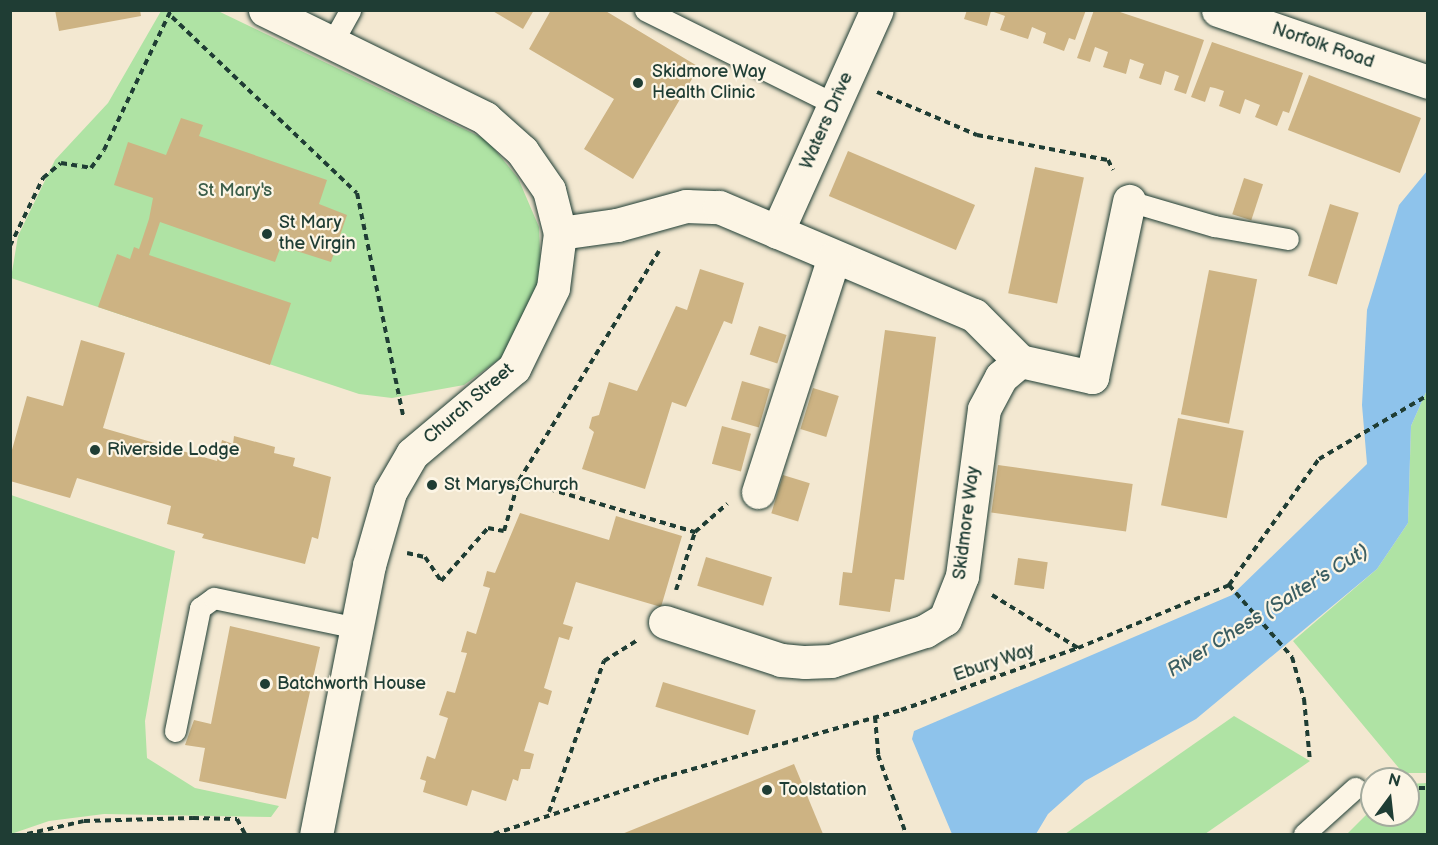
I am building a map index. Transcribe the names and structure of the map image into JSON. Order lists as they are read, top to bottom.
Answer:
{
  "streets": {
    "street": [
      "Norfolk Road",
      "Waters Drive",
      "Church Street",
      "Skidmore Way"
    ],
    "path": ["Ebury Way"]
  },
  "water": ["River Chess (Salter's Cut)"],
  "parks": ["St Mary's"],
  "places": [
    "Skidmore Way Health Clinic",
    "St Mary the Virgin",
    "Riverside Lodge",
    "St Marys Church",
    "Batchworth House",
    "Toolstation"
  ],
  "north": "top"
}
